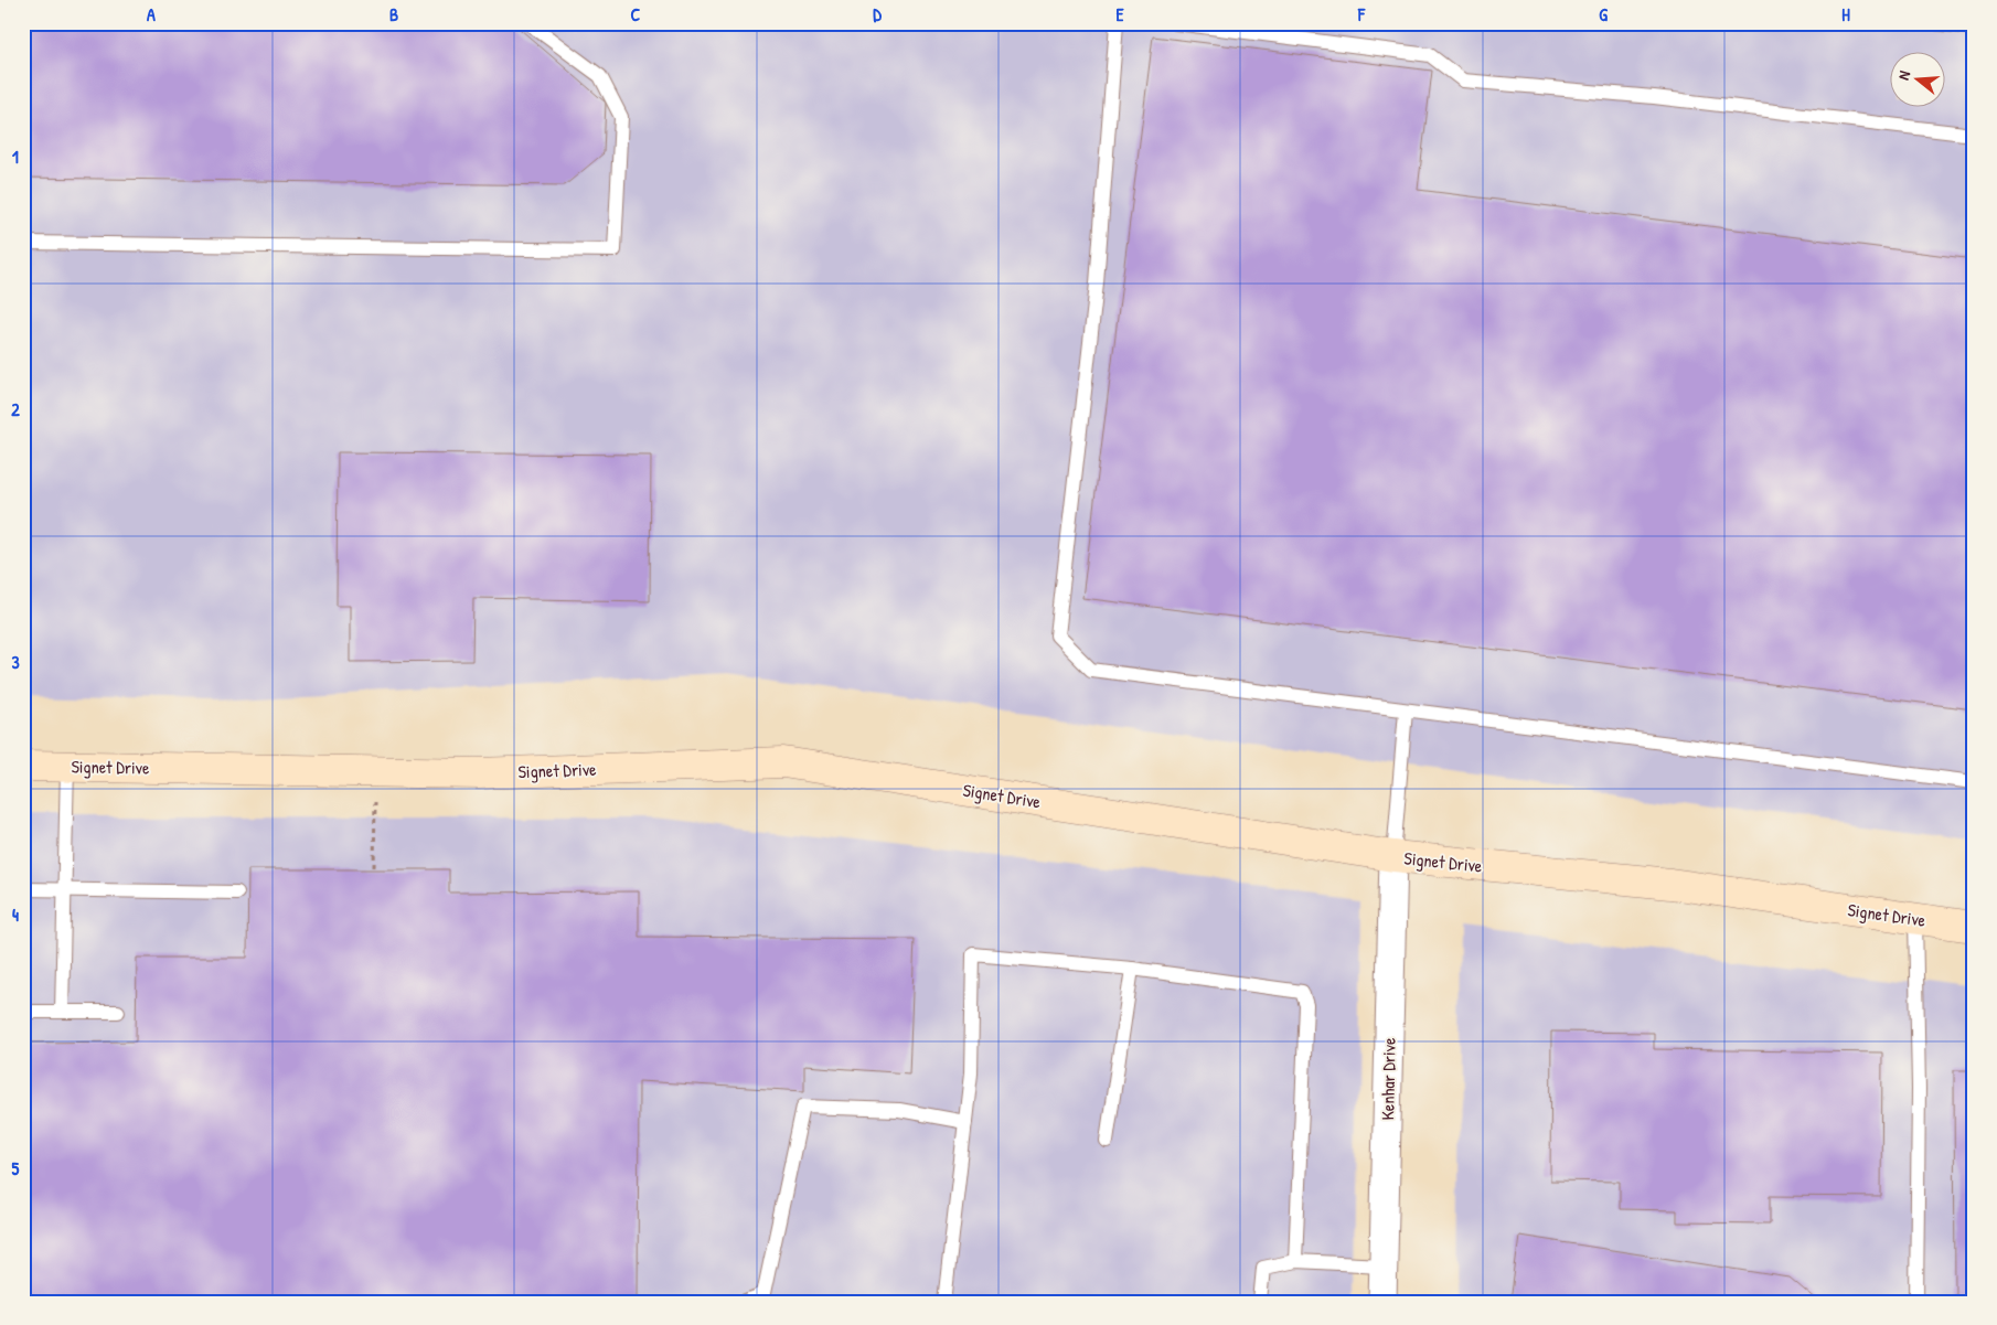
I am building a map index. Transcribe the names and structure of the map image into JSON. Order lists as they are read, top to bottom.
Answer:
{
  "streets": {
    "street": ["Signet Drive", "Kenhar Drive"]
  },
  "crossings": [
    ["Signet Drive", "Kenhar Drive"]
  ],
  "north": "left",
  "grid": {
    "columns": [
      "A",
      "B",
      "C",
      "D",
      "E",
      "F",
      "G",
      "H"
    ],
    "rows": [
      "1",
      "2",
      "3",
      "4",
      "5"
    ]
  }
}
